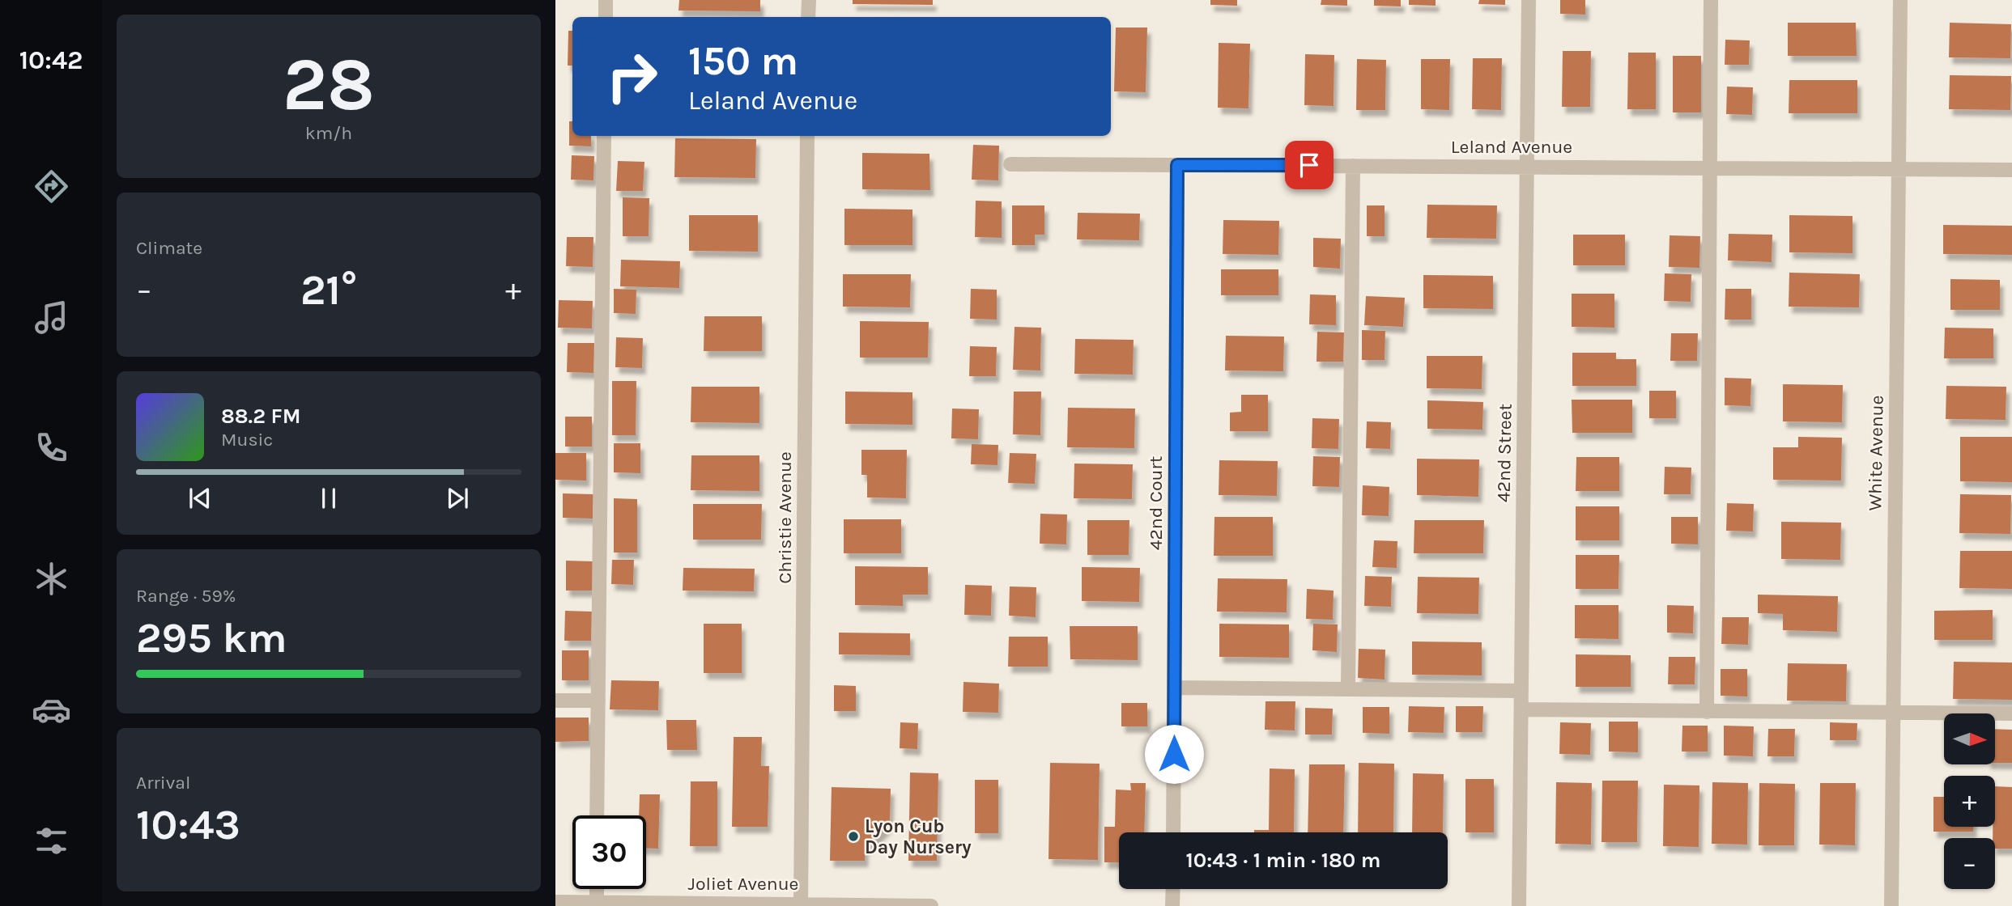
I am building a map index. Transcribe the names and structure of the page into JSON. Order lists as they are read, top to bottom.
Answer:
{
  "streets": {
    "street": [
      "Leland Avenue",
      "42nd Street",
      "White Avenue",
      "42nd Court",
      "Christie Avenue",
      "Joliet Avenue"
    ]
  },
  "crossings": [
    ["Leland Avenue", "42nd Street"],
    ["Leland Avenue", "White Avenue"],
    ["Leland Avenue", "42nd Court"],
    ["Christie Avenue", "Joliet Avenue"]
  ],
  "places": ["Lyon Cub Day Nursery"],
  "north": "right",
  "page": {
    "tabs": "10:42",
    "tile": [
      ["28", "km/h"],
      "Climate",
      ["Range · 59%", "295 km"],
      ["Arrival", "10:43"]
    ],
    "turn": ["150 m", "Leland Avenue"],
    "heat": ["−", "21°", "+"],
    "song": ["88.2 FM", "Music"],
    "map_buttons": ["+", "−"],
    "limit": "30",
    "trip": "10:43 · 1 min · 180 m"
  }
}
